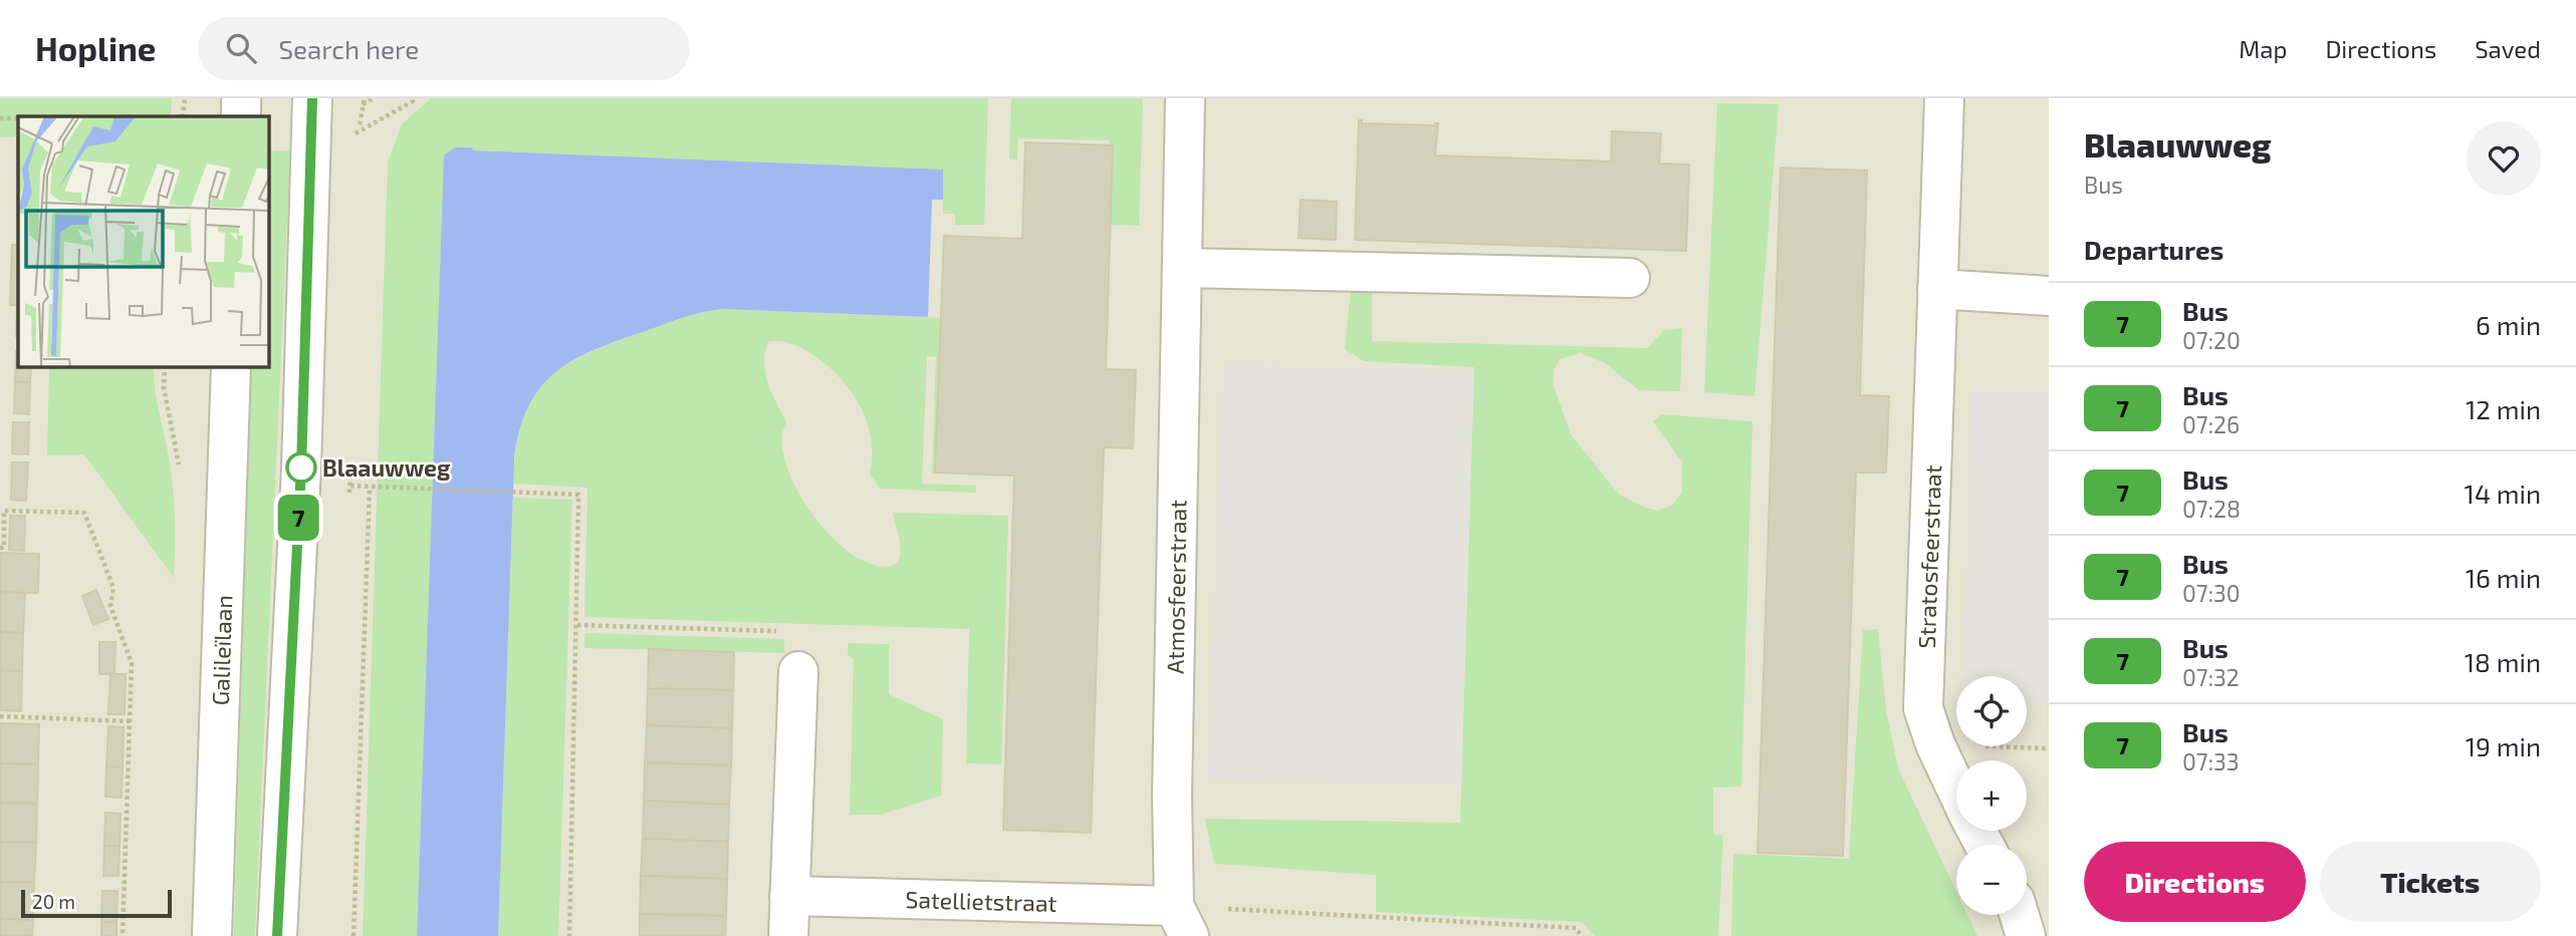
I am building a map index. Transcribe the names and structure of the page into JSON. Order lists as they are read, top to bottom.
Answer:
{
  "streets": {
    "street": [
      "Stratosfeerstraat",
      "Atmosfeerstraat",
      "Galileïlaan",
      "Satellietstraat"
    ]
  },
  "crossings": [
    ["Atmosfeerstraat", "Satellietstraat"]
  ],
  "places": ["Blaauwweg"],
  "lines": ["bus line 7"],
  "scale_bar": "20 m",
  "page": {
    "header": "Hopline",
    "search": "Search here",
    "nav": ["Map", "Directions", "Saved"],
    "on_map": "7",
    "heading": [
      ["Blaauwweg", "Bus"],
      "Departures"
    ],
    "list": [
      {
        "mark": "7",
        "name": "Bus",
        "note": "07:20",
        "value": "6 min"
      },
      {
        "mark": "7",
        "name": "Bus",
        "note": "07:26",
        "value": "12 min"
      },
      {
        "mark": "7",
        "name": "Bus",
        "note": "07:28",
        "value": "14 min"
      },
      {
        "mark": "7",
        "name": "Bus",
        "note": "07:30",
        "value": "16 min"
      },
      {
        "mark": "7",
        "name": "Bus",
        "note": "07:32",
        "value": "18 min"
      },
      {
        "mark": "7",
        "name": "Bus",
        "note": "07:33",
        "value": "19 min"
      }
    ],
    "map_buttons": ["+", "−"],
    "buttons": ["Directions", "Tickets"],
    "scale": "20 m"
  }
}
